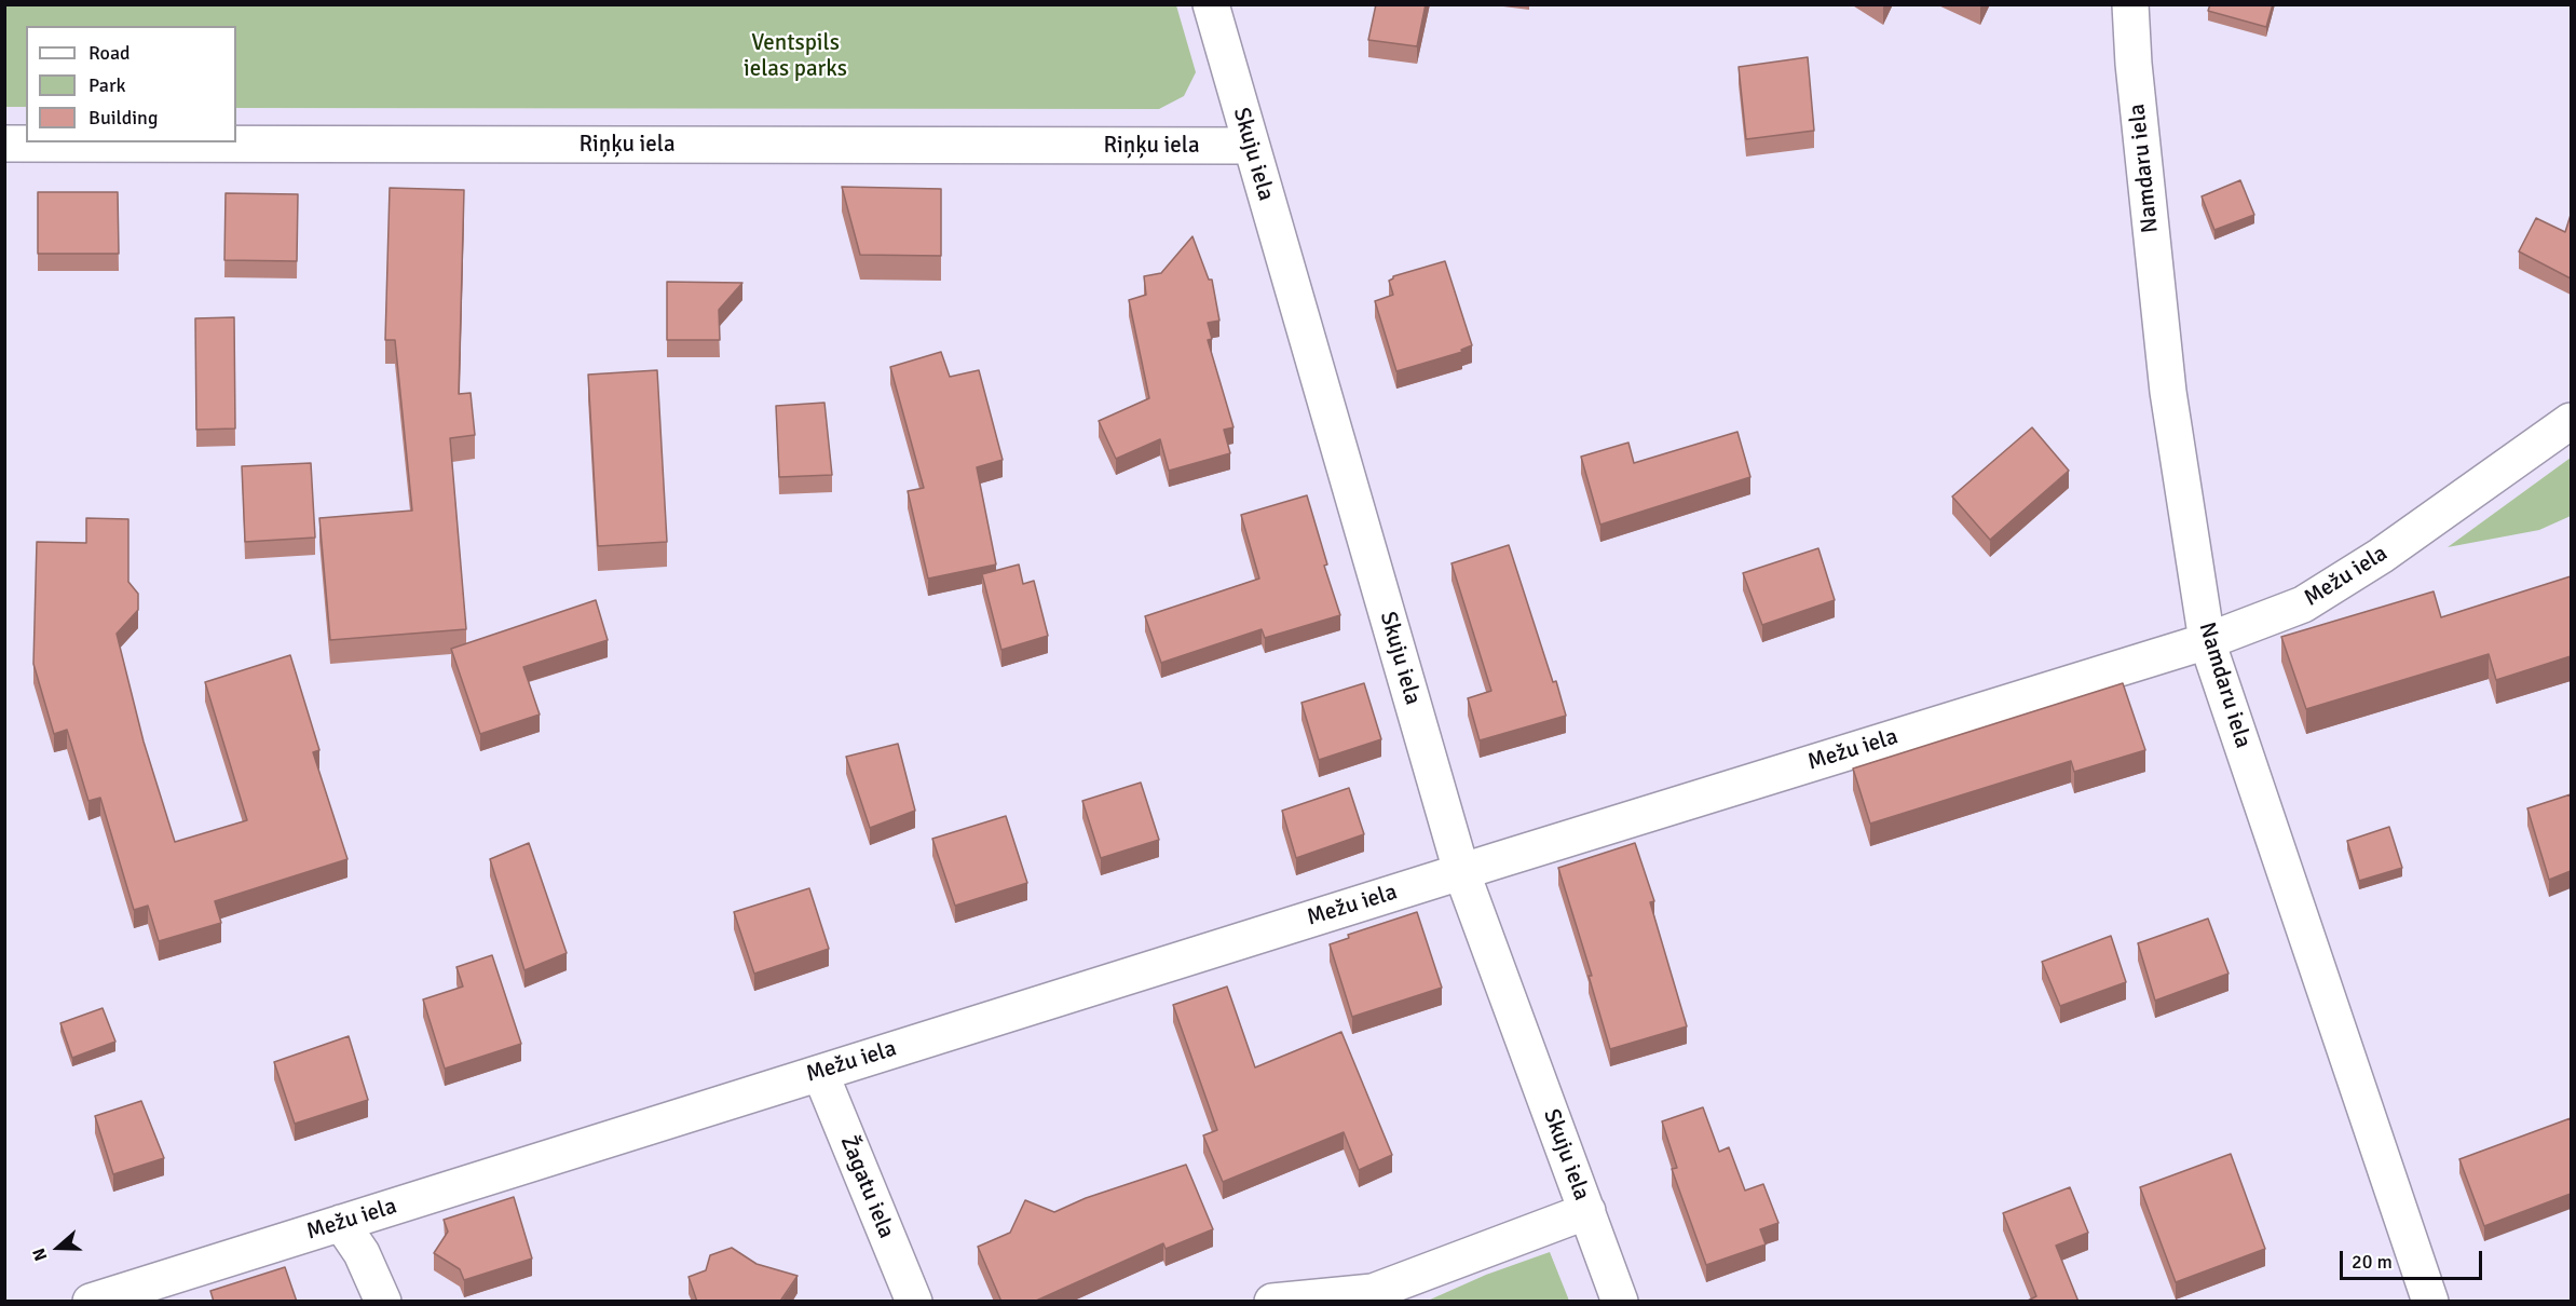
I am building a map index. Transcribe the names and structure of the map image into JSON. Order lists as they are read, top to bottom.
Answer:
{
  "streets": {
    "street": [
      "Riņķu iela",
      "Skuju iela",
      "Namdaru iela",
      "Mežu iela",
      "Žagatu iela"
    ]
  },
  "crossings": [
    ["Riņķu iela", "Skuju iela"],
    ["Skuju iela", "Mežu iela"],
    ["Namdaru iela", "Mežu iela"],
    ["Mežu iela", "Žagatu iela"]
  ],
  "parks": ["Ventspils ielas parks"],
  "legend": ["Road", "Park", "Building"],
  "scale_bar": "20 m",
  "north": "left"
}
